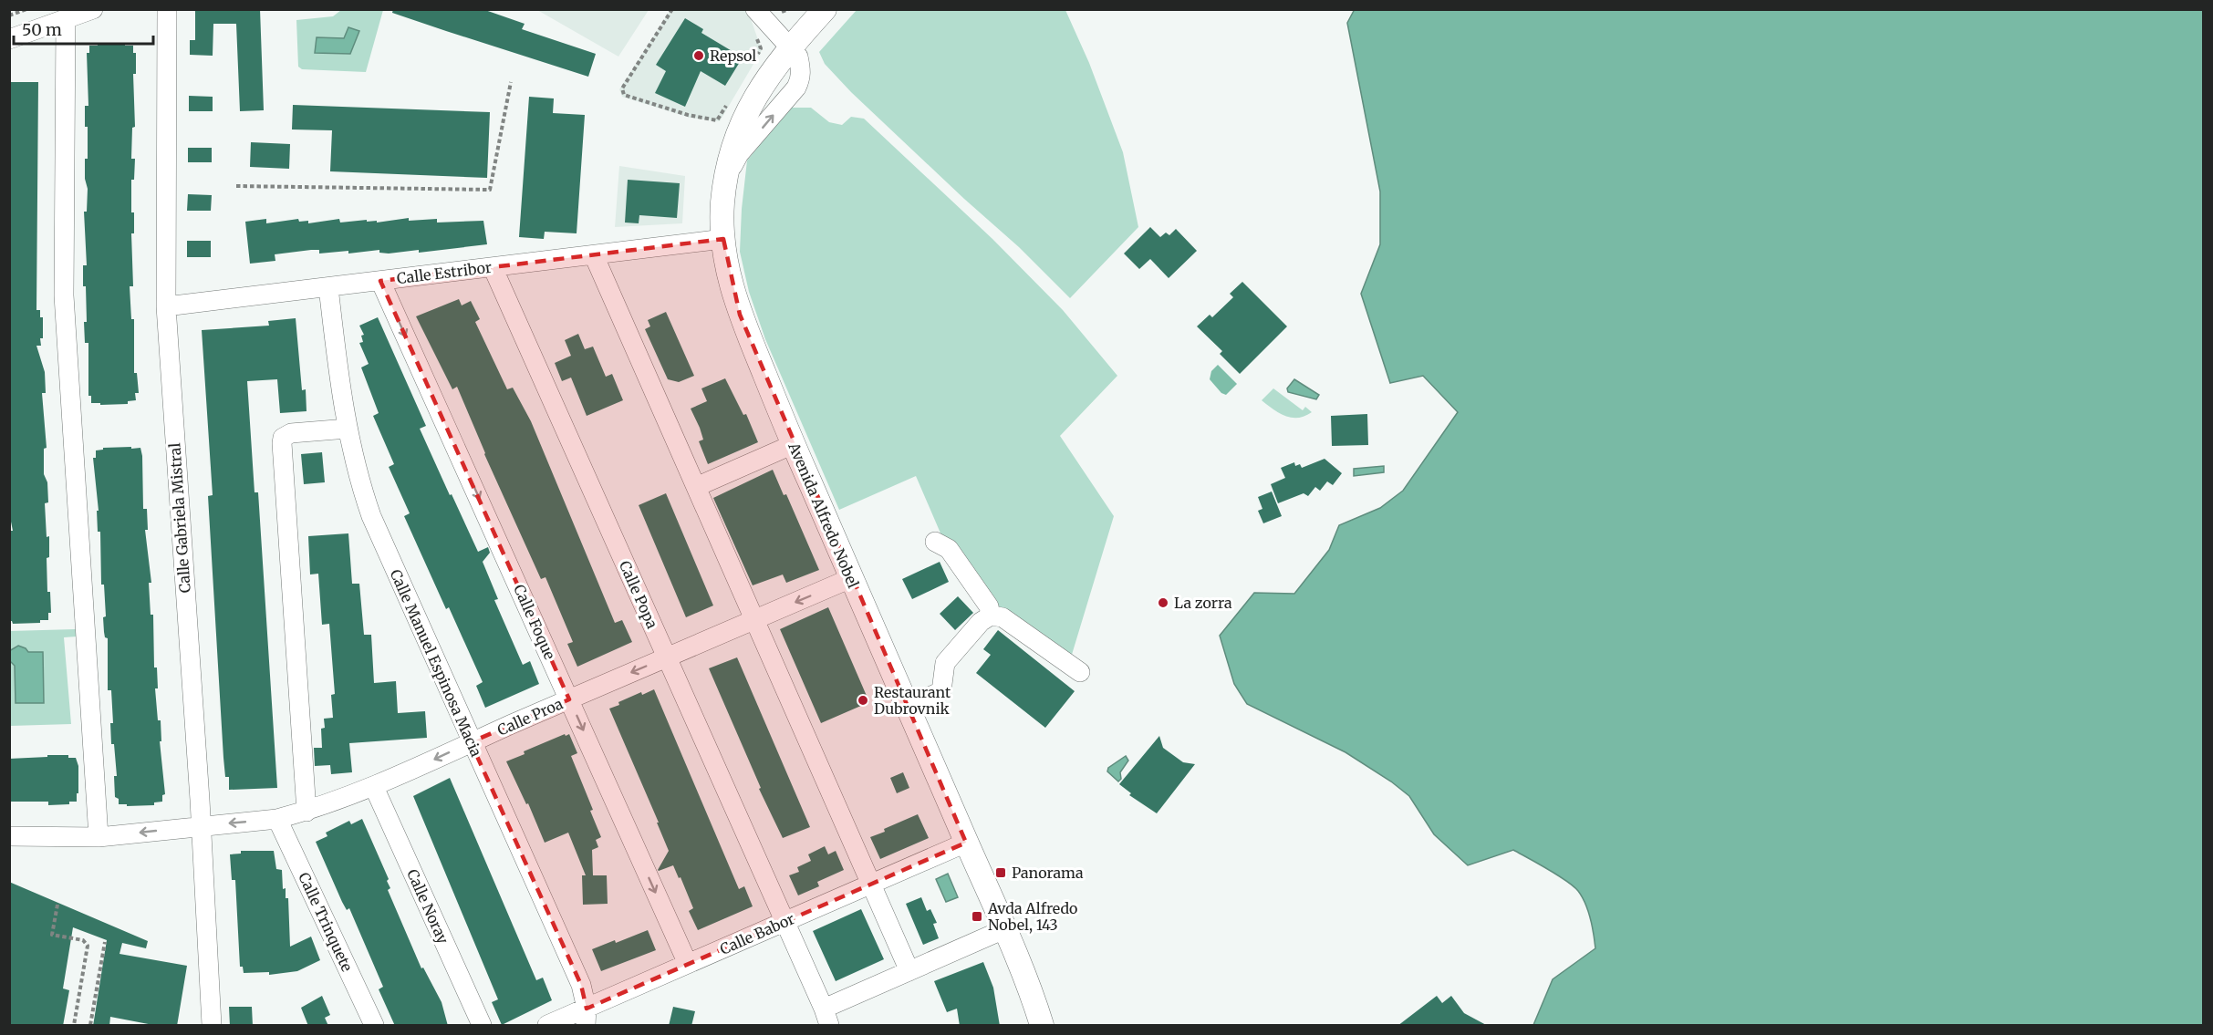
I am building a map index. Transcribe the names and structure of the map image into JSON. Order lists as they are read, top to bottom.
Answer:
{
  "streets": {
    "main road": ["Avenida Alfredo Nobel"],
    "street": [
      "Calle Estribor",
      "Calle Gabriela Mistral",
      "Calle Popa",
      "Calle Foque",
      "Calle Manuel Espinosa Macia",
      "Calle Proa",
      "Calle Noray",
      "Calle Trinquete",
      "Calle Babor"
    ]
  },
  "crossings": [
    ["Calle Estribor", "Avenida Alfredo Nobel"],
    ["Calle Estribor", "Calle Gabriela Mistral"],
    ["Calle Estribor", "Calle Popa"],
    ["Calle Estribor", "Calle Foque"],
    ["Calle Estribor", "Calle Manuel Espinosa Macia"],
    ["Avenida Alfredo Nobel", "Calle Proa"],
    ["Avenida Alfredo Nobel", "Calle Babor"],
    ["Calle Gabriela Mistral", "Calle Proa"],
    ["Calle Popa", "Calle Proa"],
    ["Calle Popa", "Calle Babor"],
    ["Calle Foque", "Calle Proa"],
    ["Calle Foque", "Calle Babor"],
    ["Calle Manuel Espinosa Macia", "Calle Proa"],
    ["Calle Manuel Espinosa Macia", "Calle Babor"],
    ["Calle Proa", "Calle Noray"],
    ["Calle Proa", "Calle Trinquete"]
  ],
  "one_way": ["Calle Foque", "Calle Proa"],
  "places": {
    "other": ["Repsol", "La zorra", "Restaurant Dubrovnik"],
    "transit": ["Panorama", "Avda Alfredo Nobel, 143"]
  },
  "scale_bar": "50 m"
}
